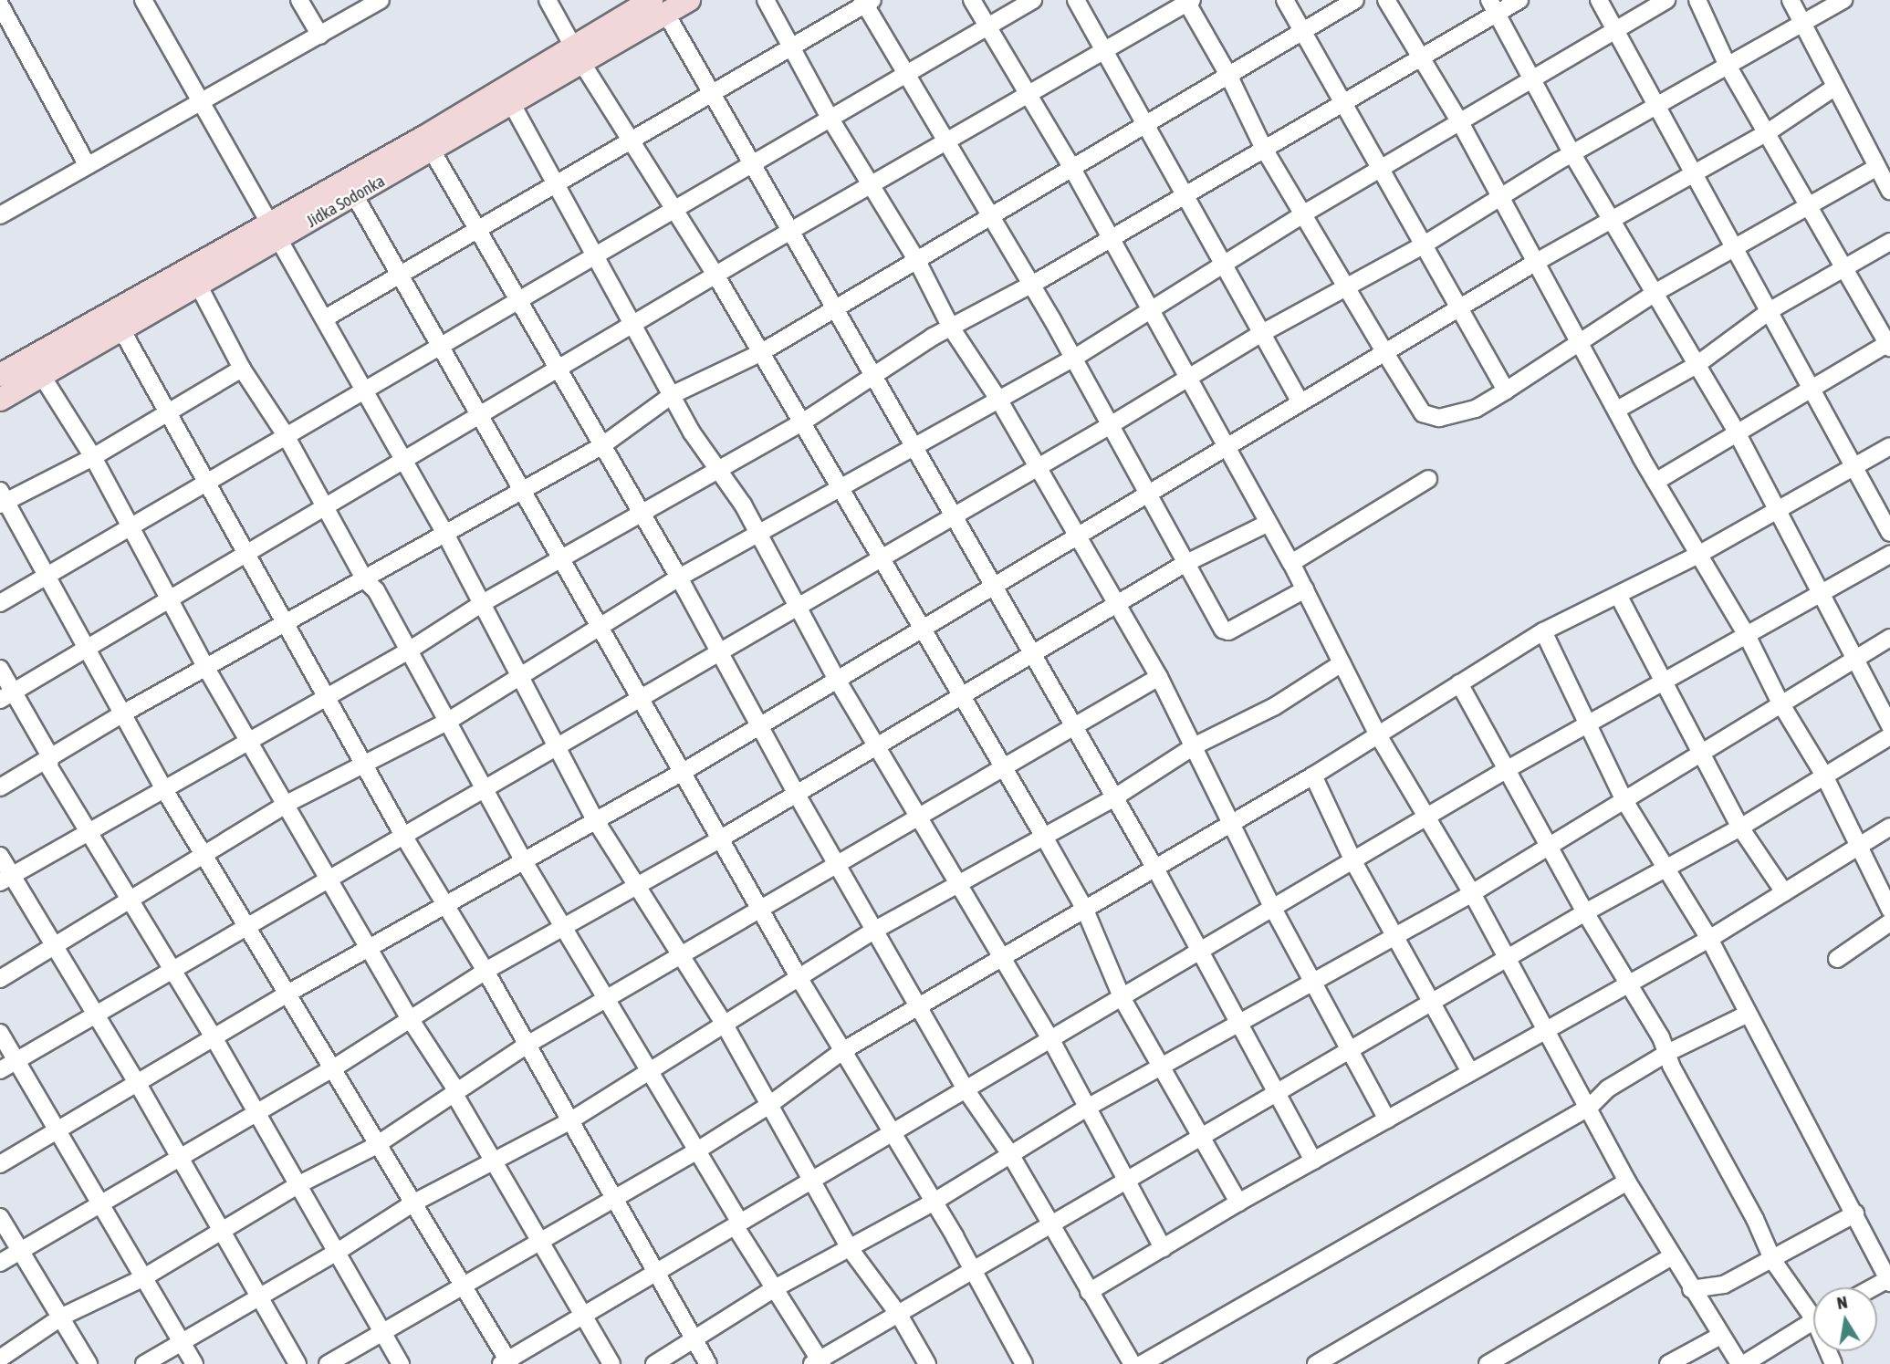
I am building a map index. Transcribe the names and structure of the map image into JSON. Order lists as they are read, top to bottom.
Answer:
{
  "streets": {
    "main road": ["Jidka Sodonka"]
  },
  "north": "top"
}
